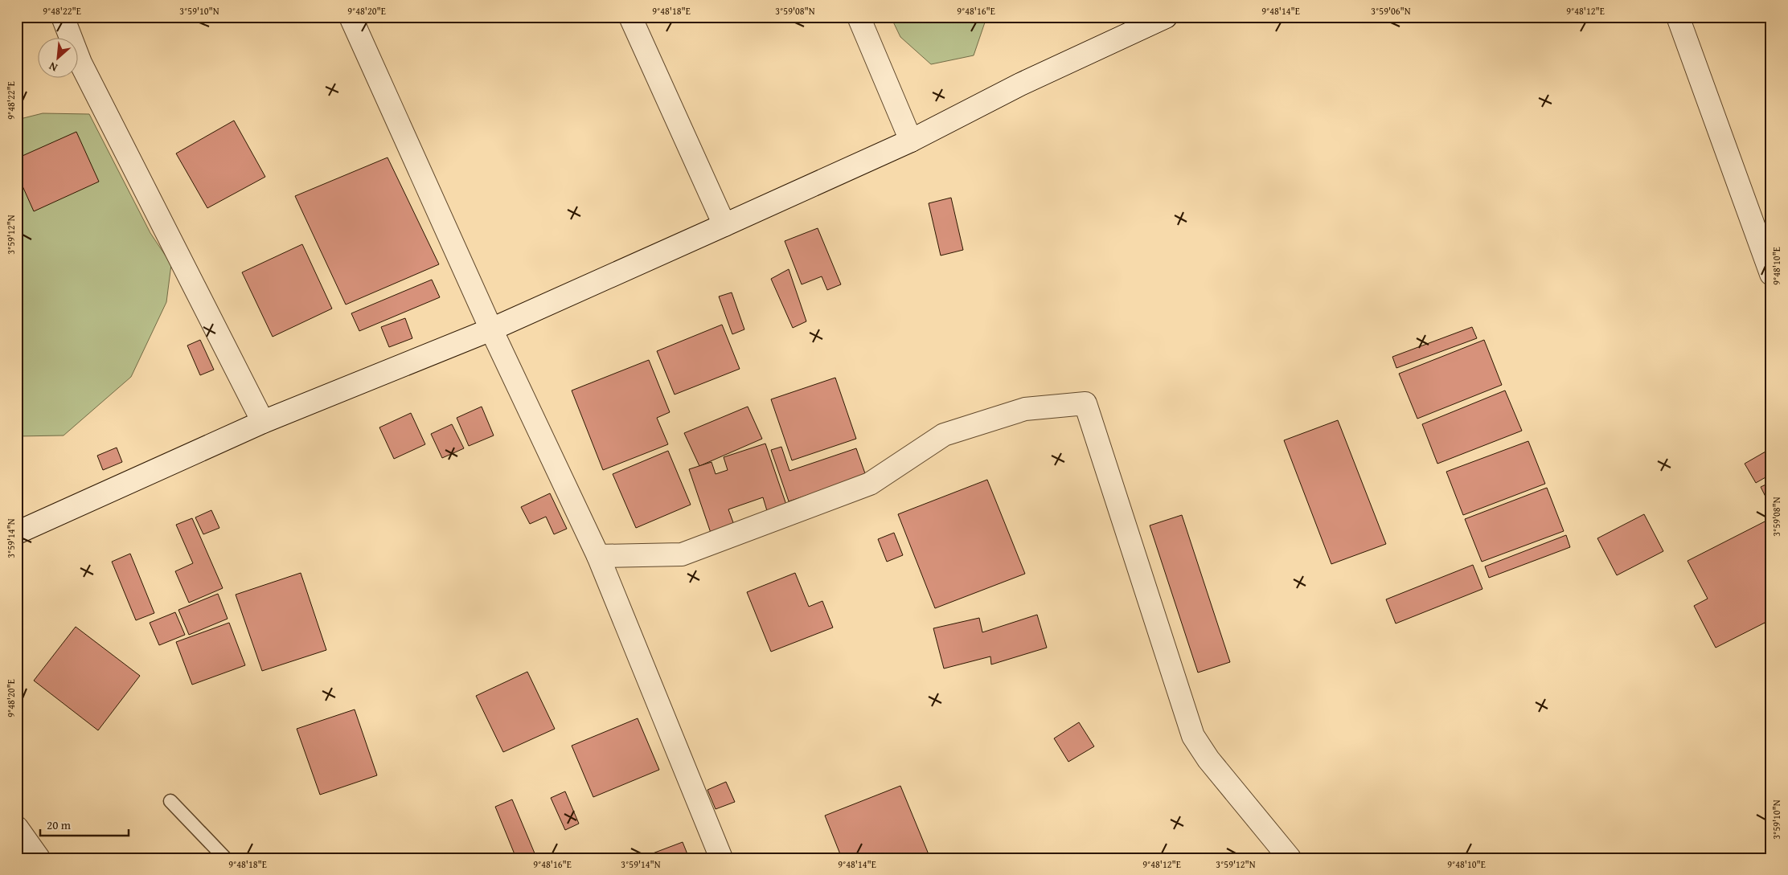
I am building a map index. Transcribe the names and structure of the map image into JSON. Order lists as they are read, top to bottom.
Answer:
{
  "scale_bar": "20 m",
  "north": "bottom left",
  "coordinates": [
    "9°48'22\"E",
    "3°59'10\"N",
    "9°48'20\"E",
    "9°48'18\"E",
    "3°59'08\"N",
    "9°48'16\"E",
    "9°48'14\"E",
    "3°59'06\"N",
    "9°48'12\"E",
    "3°59'12\"N",
    "9°48'10\"E",
    "3°59'14\"N"
  ]
}
